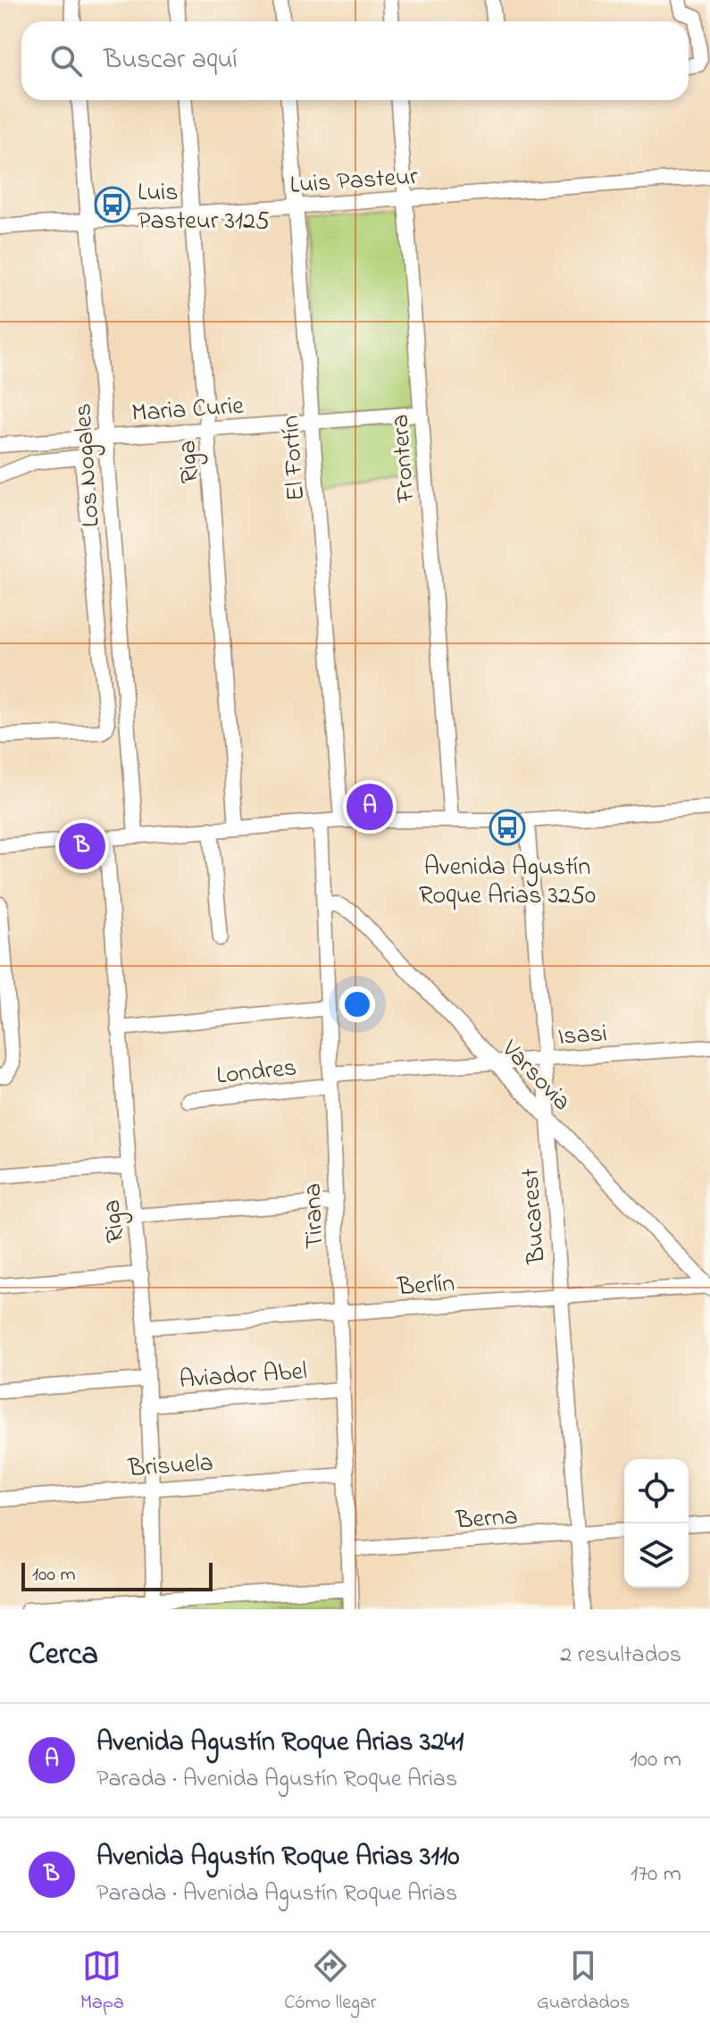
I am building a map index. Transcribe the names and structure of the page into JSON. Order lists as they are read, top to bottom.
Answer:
{
  "streets": {
    "street": [
      "Luis Pasteur",
      "Maria Curie",
      "El Fortín",
      "Frontera",
      "Riga",
      "Los Nogales",
      "Isasi",
      "Londres",
      "Varsovia",
      "Tirana",
      "Bucarest",
      "Berlín",
      "Aviador Abel",
      "Brisuela",
      "Berna"
    ]
  },
  "crossings": [
    ["Luis Pasteur", "El Fortín"],
    ["Luis Pasteur", "Frontera"],
    ["Luis Pasteur", "Riga"],
    ["Luis Pasteur", "Los Nogales"],
    ["Maria Curie", "El Fortín"],
    ["Maria Curie", "Frontera"],
    ["Maria Curie", "Riga"],
    ["Maria Curie", "Los Nogales"],
    ["Riga", "Berlín"],
    ["Riga", "Aviador Abel"],
    ["Riga", "Brisuela"],
    ["Isasi", "Londres"],
    ["Isasi", "Varsovia"],
    ["Isasi", "Tirana"],
    ["Isasi", "Bucarest"],
    ["Londres", "Tirana"],
    ["Varsovia", "Tirana"],
    ["Varsovia", "Bucarest"],
    ["Varsovia", "Berlín"],
    ["Tirana", "Berlín"],
    ["Tirana", "Aviador Abel"],
    ["Tirana", "Brisuela"],
    ["Tirana", "Berna"],
    ["Bucarest", "Berlín"],
    ["Bucarest", "Berna"]
  ],
  "places": {
    "bus stop": ["Luis Pasteur 3125", "Avenida Agustín Roque Arias 3250"]
  },
  "scale_bar": "100 m",
  "page": {
    "search": "Buscar aquí",
    "pins": ["A", "B"],
    "scale": "100 m",
    "heading": ["Cerca", "2 resultados"],
    "list": [
      {
        "mark": "A",
        "name": "Avenida Agustín Roque Arias 3241",
        "note": "Parada · Avenida Agustín Roque Arias",
        "value": "100 m"
      },
      {
        "mark": "B",
        "name": "Avenida Agustín Roque Arias 3110",
        "note": "Parada · Avenida Agustín Roque Arias",
        "value": "170 m"
      }
    ],
    "nav": ["Mapa", "Cómo llegar", "Guardados"]
  }
}
